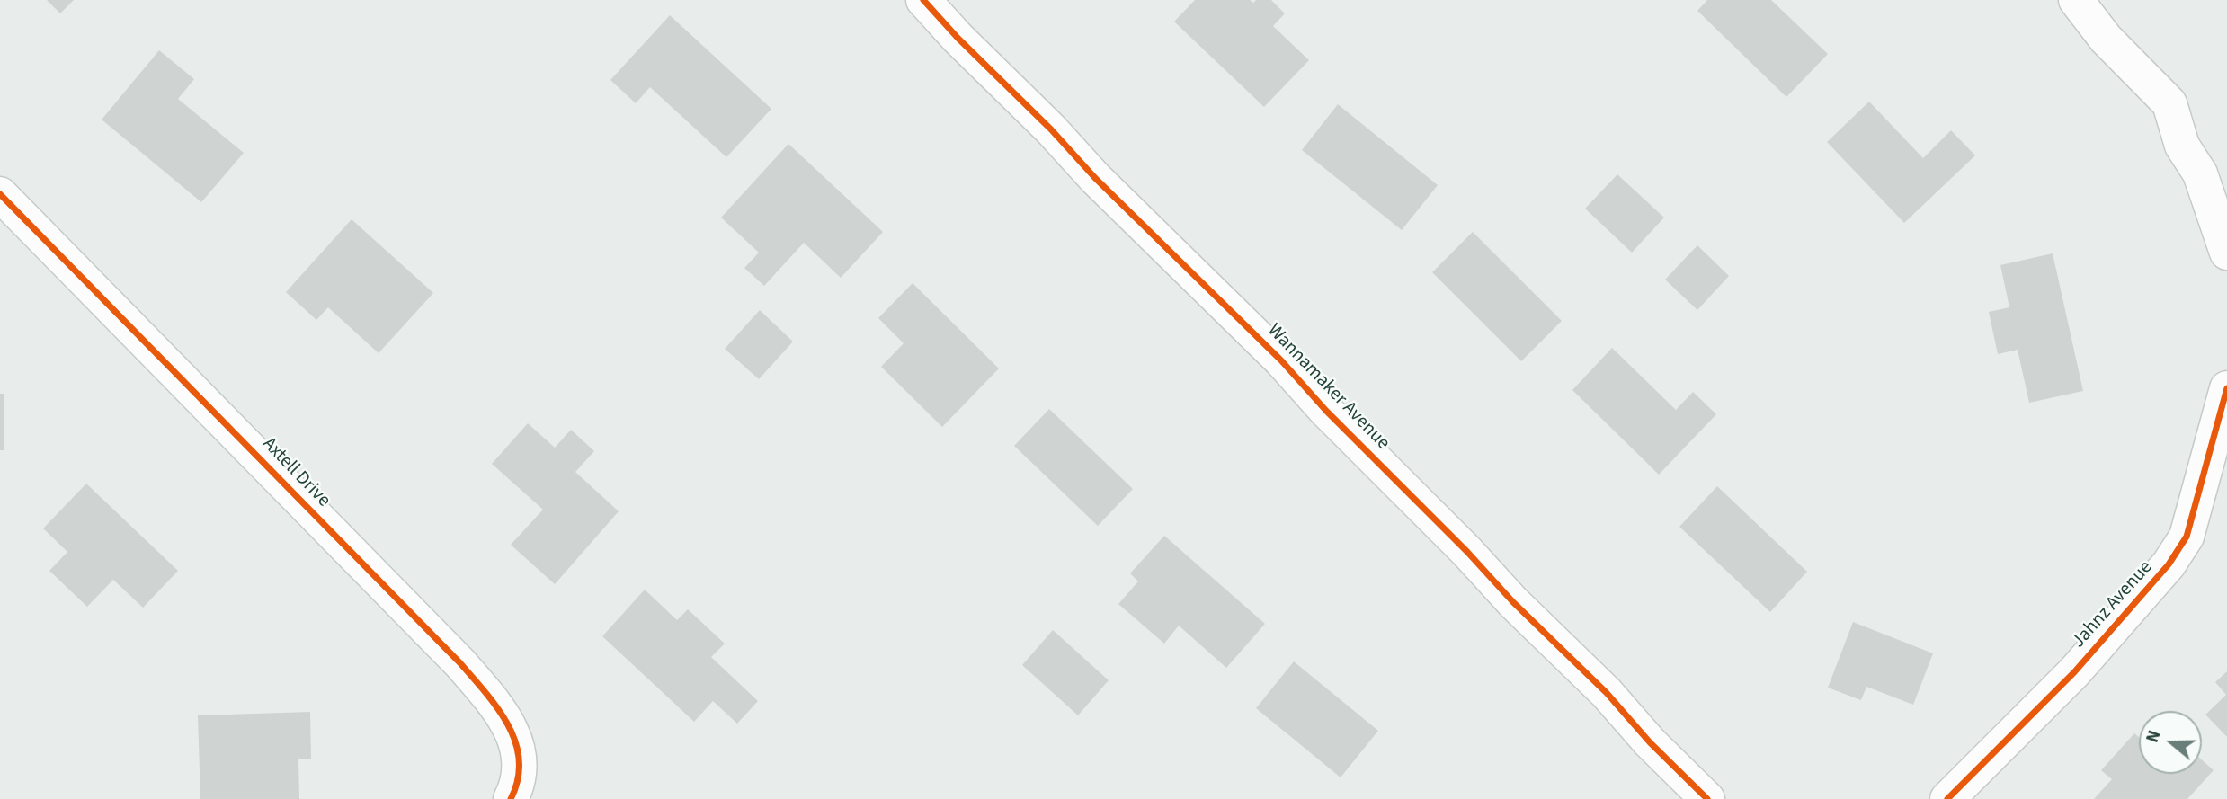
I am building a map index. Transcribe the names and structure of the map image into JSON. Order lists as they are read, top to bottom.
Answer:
{
  "streets": {
    "street": ["Wannamaker Avenue", "Axtell Drive", "Jahnz Avenue"]
  },
  "north": "left"
}
